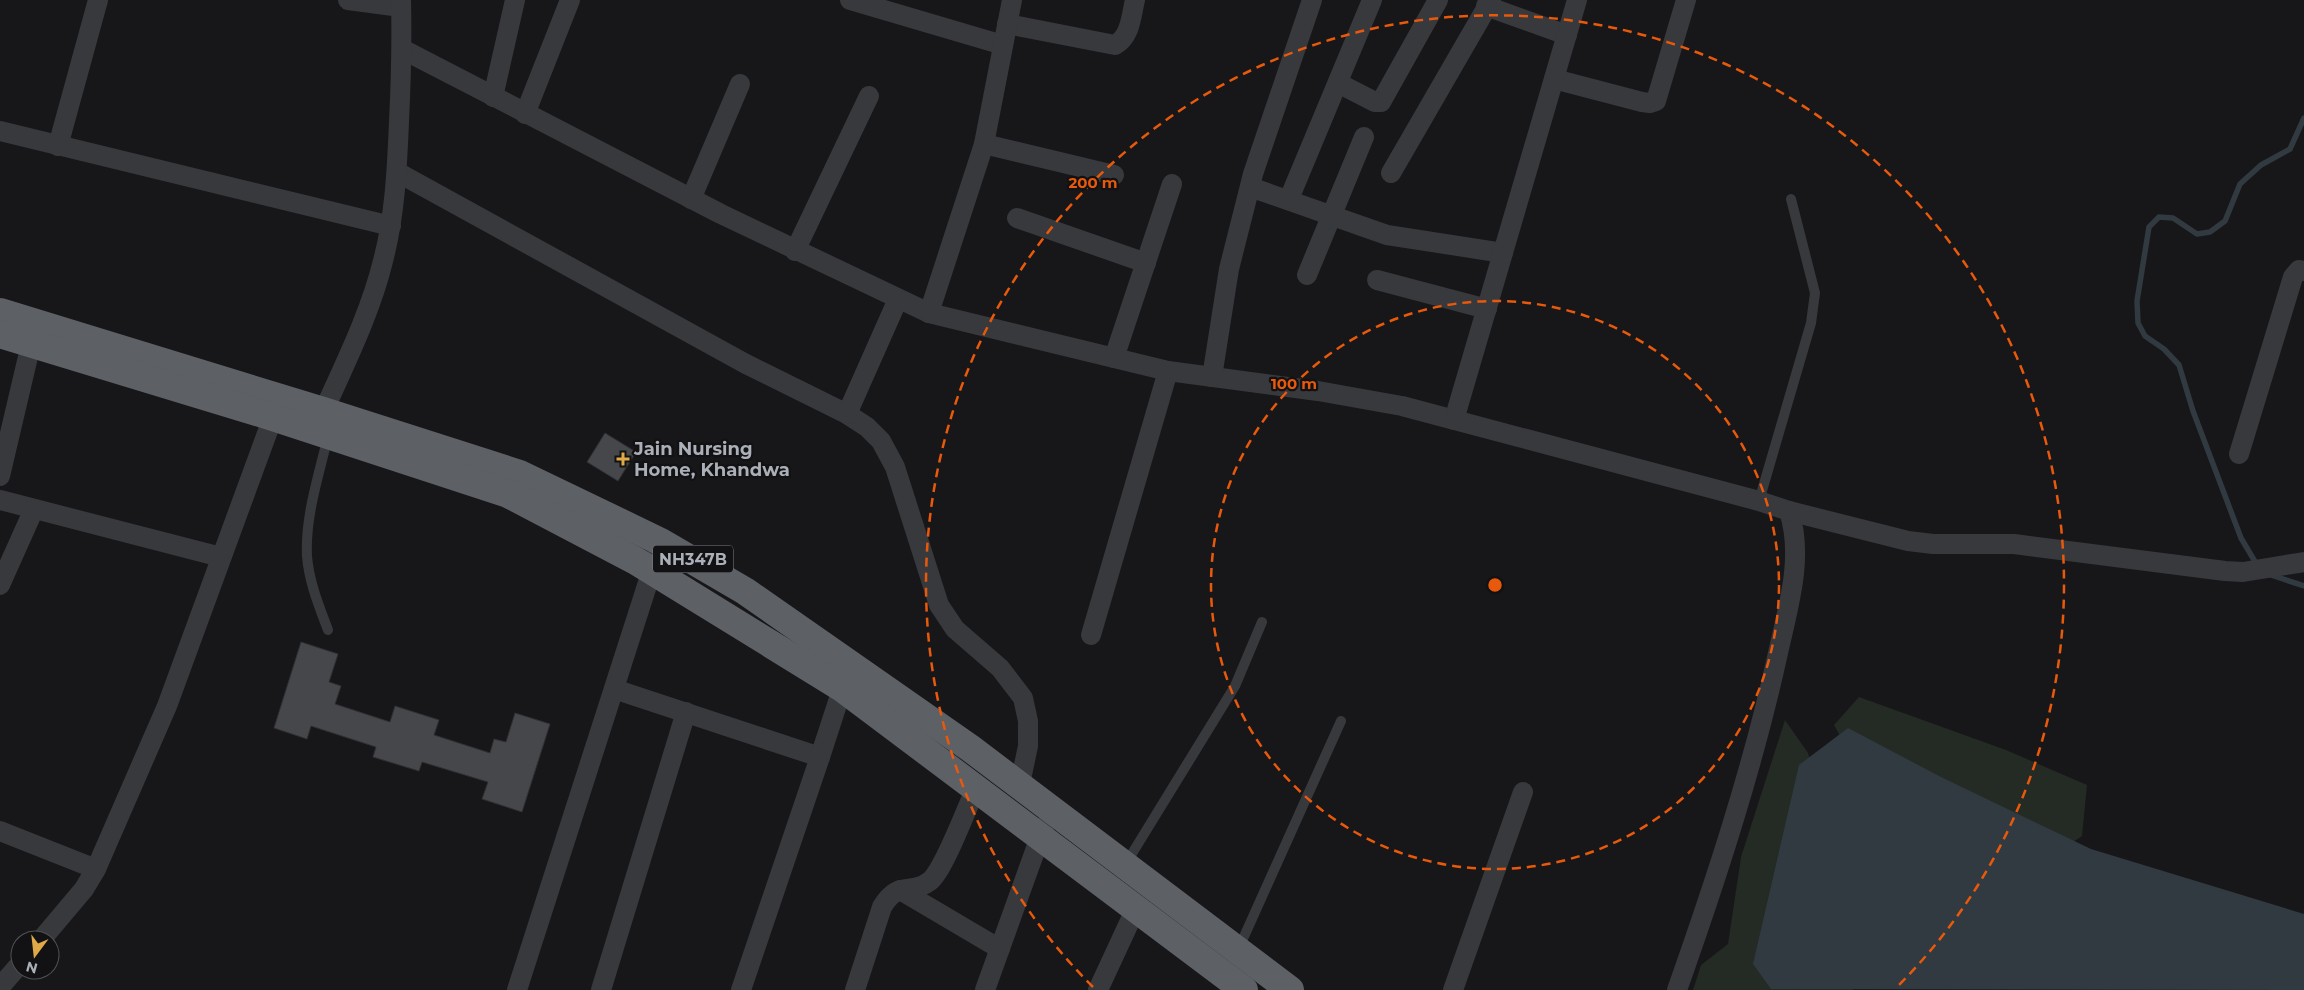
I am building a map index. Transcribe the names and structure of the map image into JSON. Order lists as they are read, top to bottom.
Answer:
{
  "streets": {
    "highway": ["NH347B"]
  },
  "places": {
    "health": ["Jain Nursing Home, Khandwa"]
  },
  "north": "bottom",
  "rings": ["200 m", "100 m"]
}
